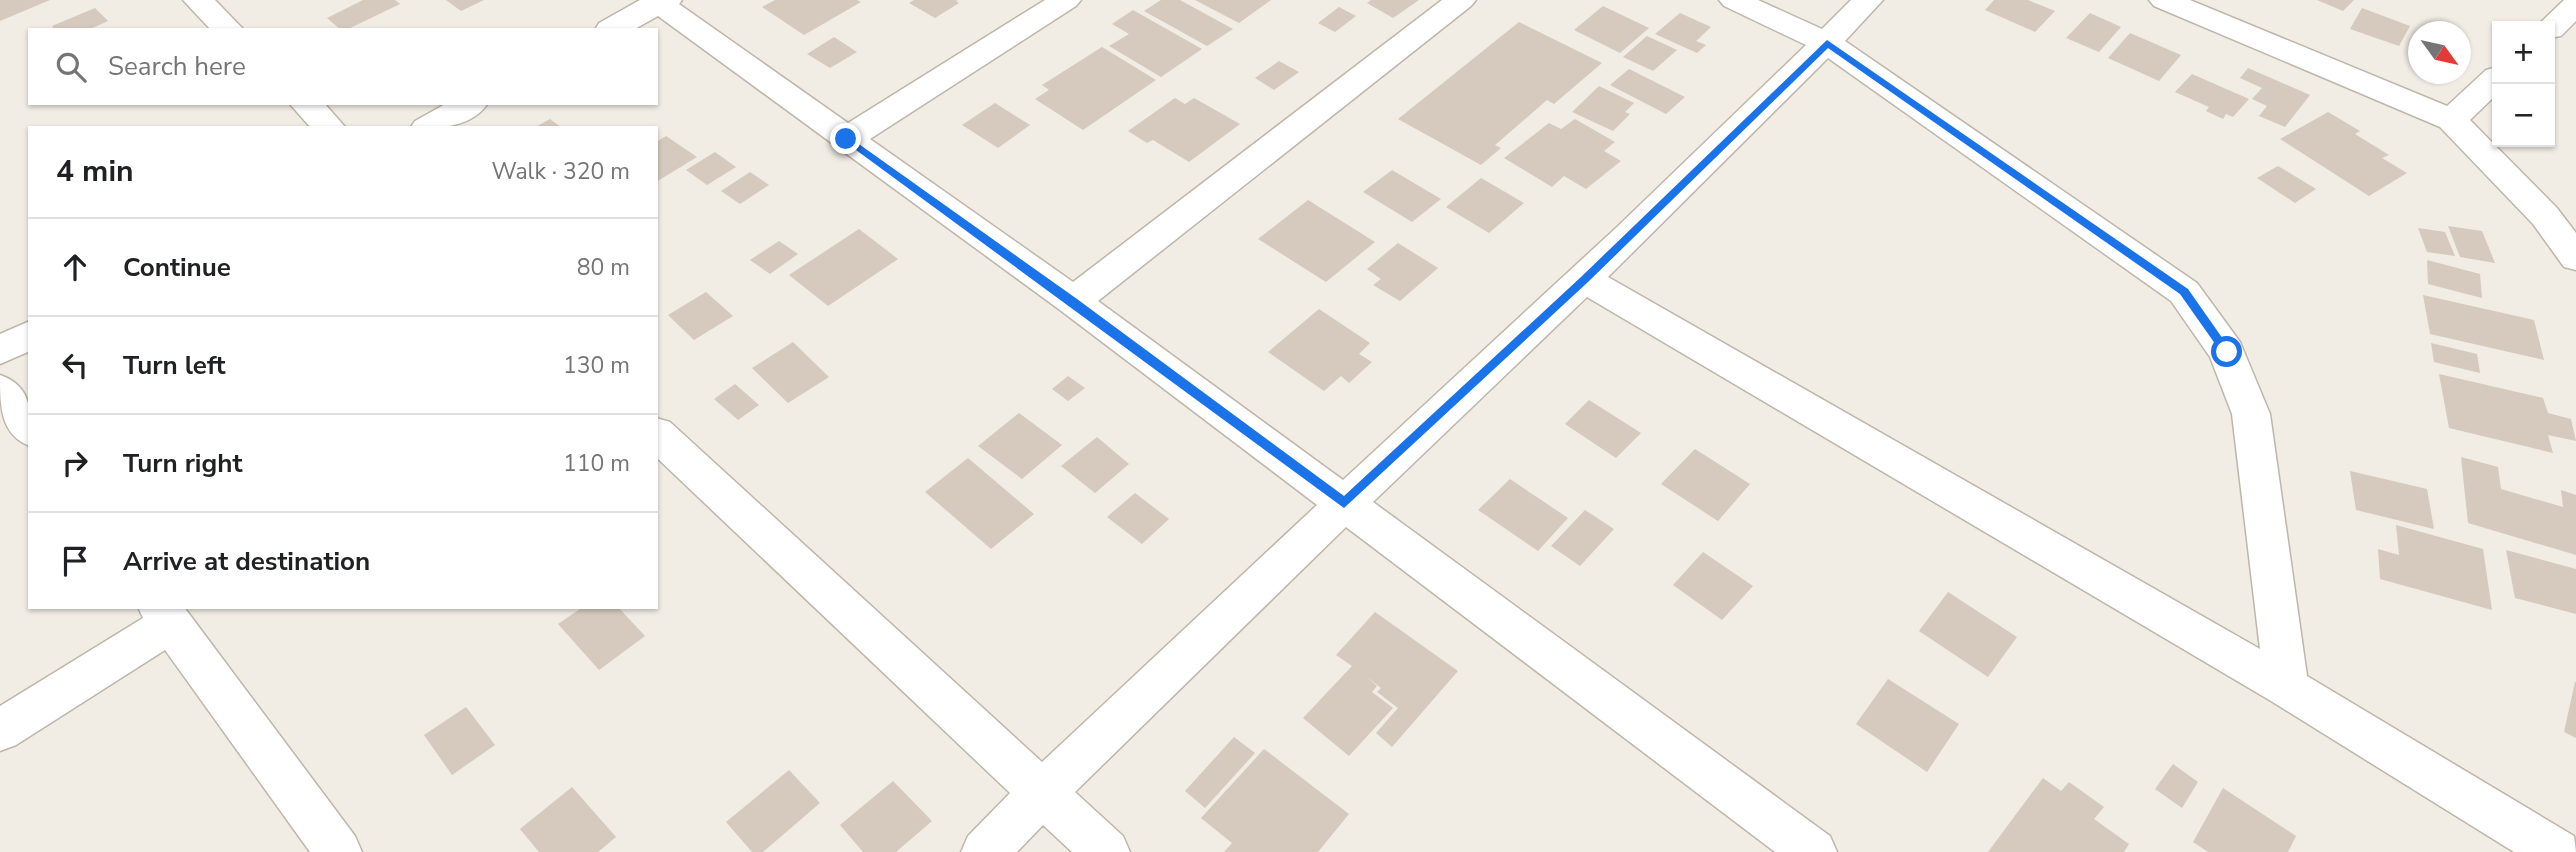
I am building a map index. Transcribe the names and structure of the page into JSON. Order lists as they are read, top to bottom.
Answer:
{
  "north": "bottom right",
  "page": {
    "map_buttons": ["+", "−"],
    "search": "Search here",
    "heading": ["4 min", "Walk · 320 m"],
    "list": [
      ["Continue", "80 m"],
      ["Turn left", "130 m"],
      ["Turn right", "110 m"],
      "Arrive at destination"
    ]
  }
}
